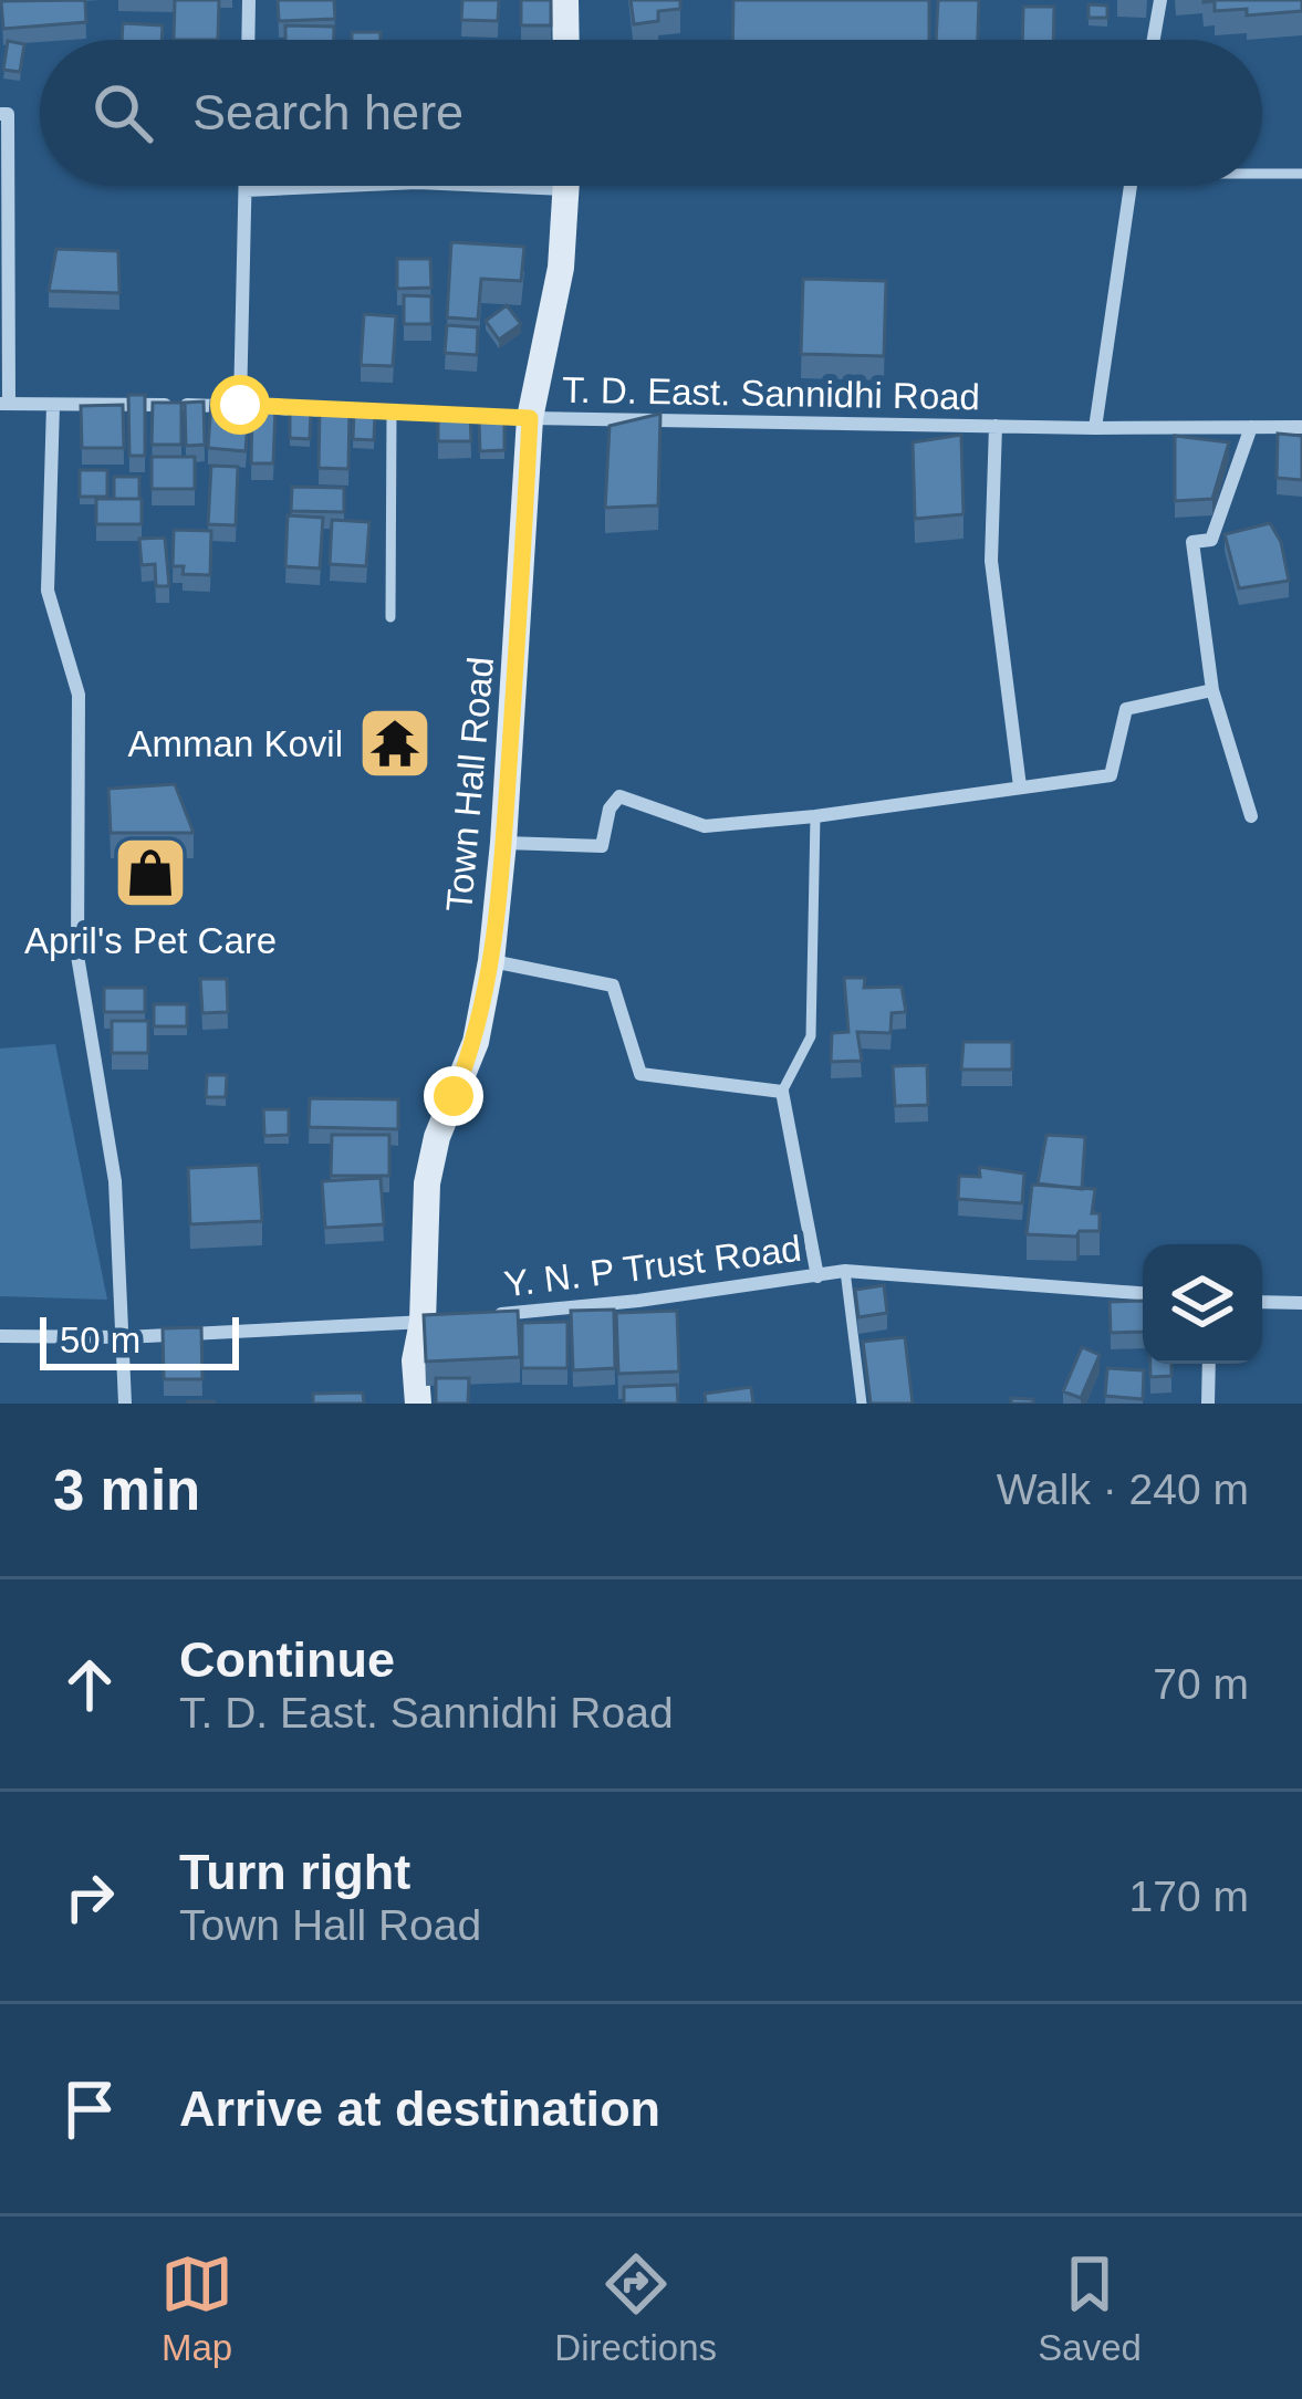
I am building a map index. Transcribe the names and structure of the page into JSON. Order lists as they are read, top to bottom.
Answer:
{
  "streets": {
    "street": ["T. D. East. Sannidhi Road", "Town Hall Road", "Y. N. P Trust Road"]
  },
  "crossings": [
    ["T. D. East. Sannidhi Road", "Town Hall Road"]
  ],
  "places": {
    "temple": ["Amman Kovil"],
    "shop": ["April's Pet Care"]
  },
  "scale_bar": "50 m",
  "page": {
    "search": "Search here",
    "scale": "50 m",
    "heading": ["3 min", "Walk · 240 m"],
    "list": [
      ["Continue", "T. D. East. Sannidhi Road", "70 m"],
      ["Turn right", "Town Hall Road", "170 m"],
      "Arrive at destination"
    ],
    "nav": ["Map", "Directions", "Saved"]
  }
}
